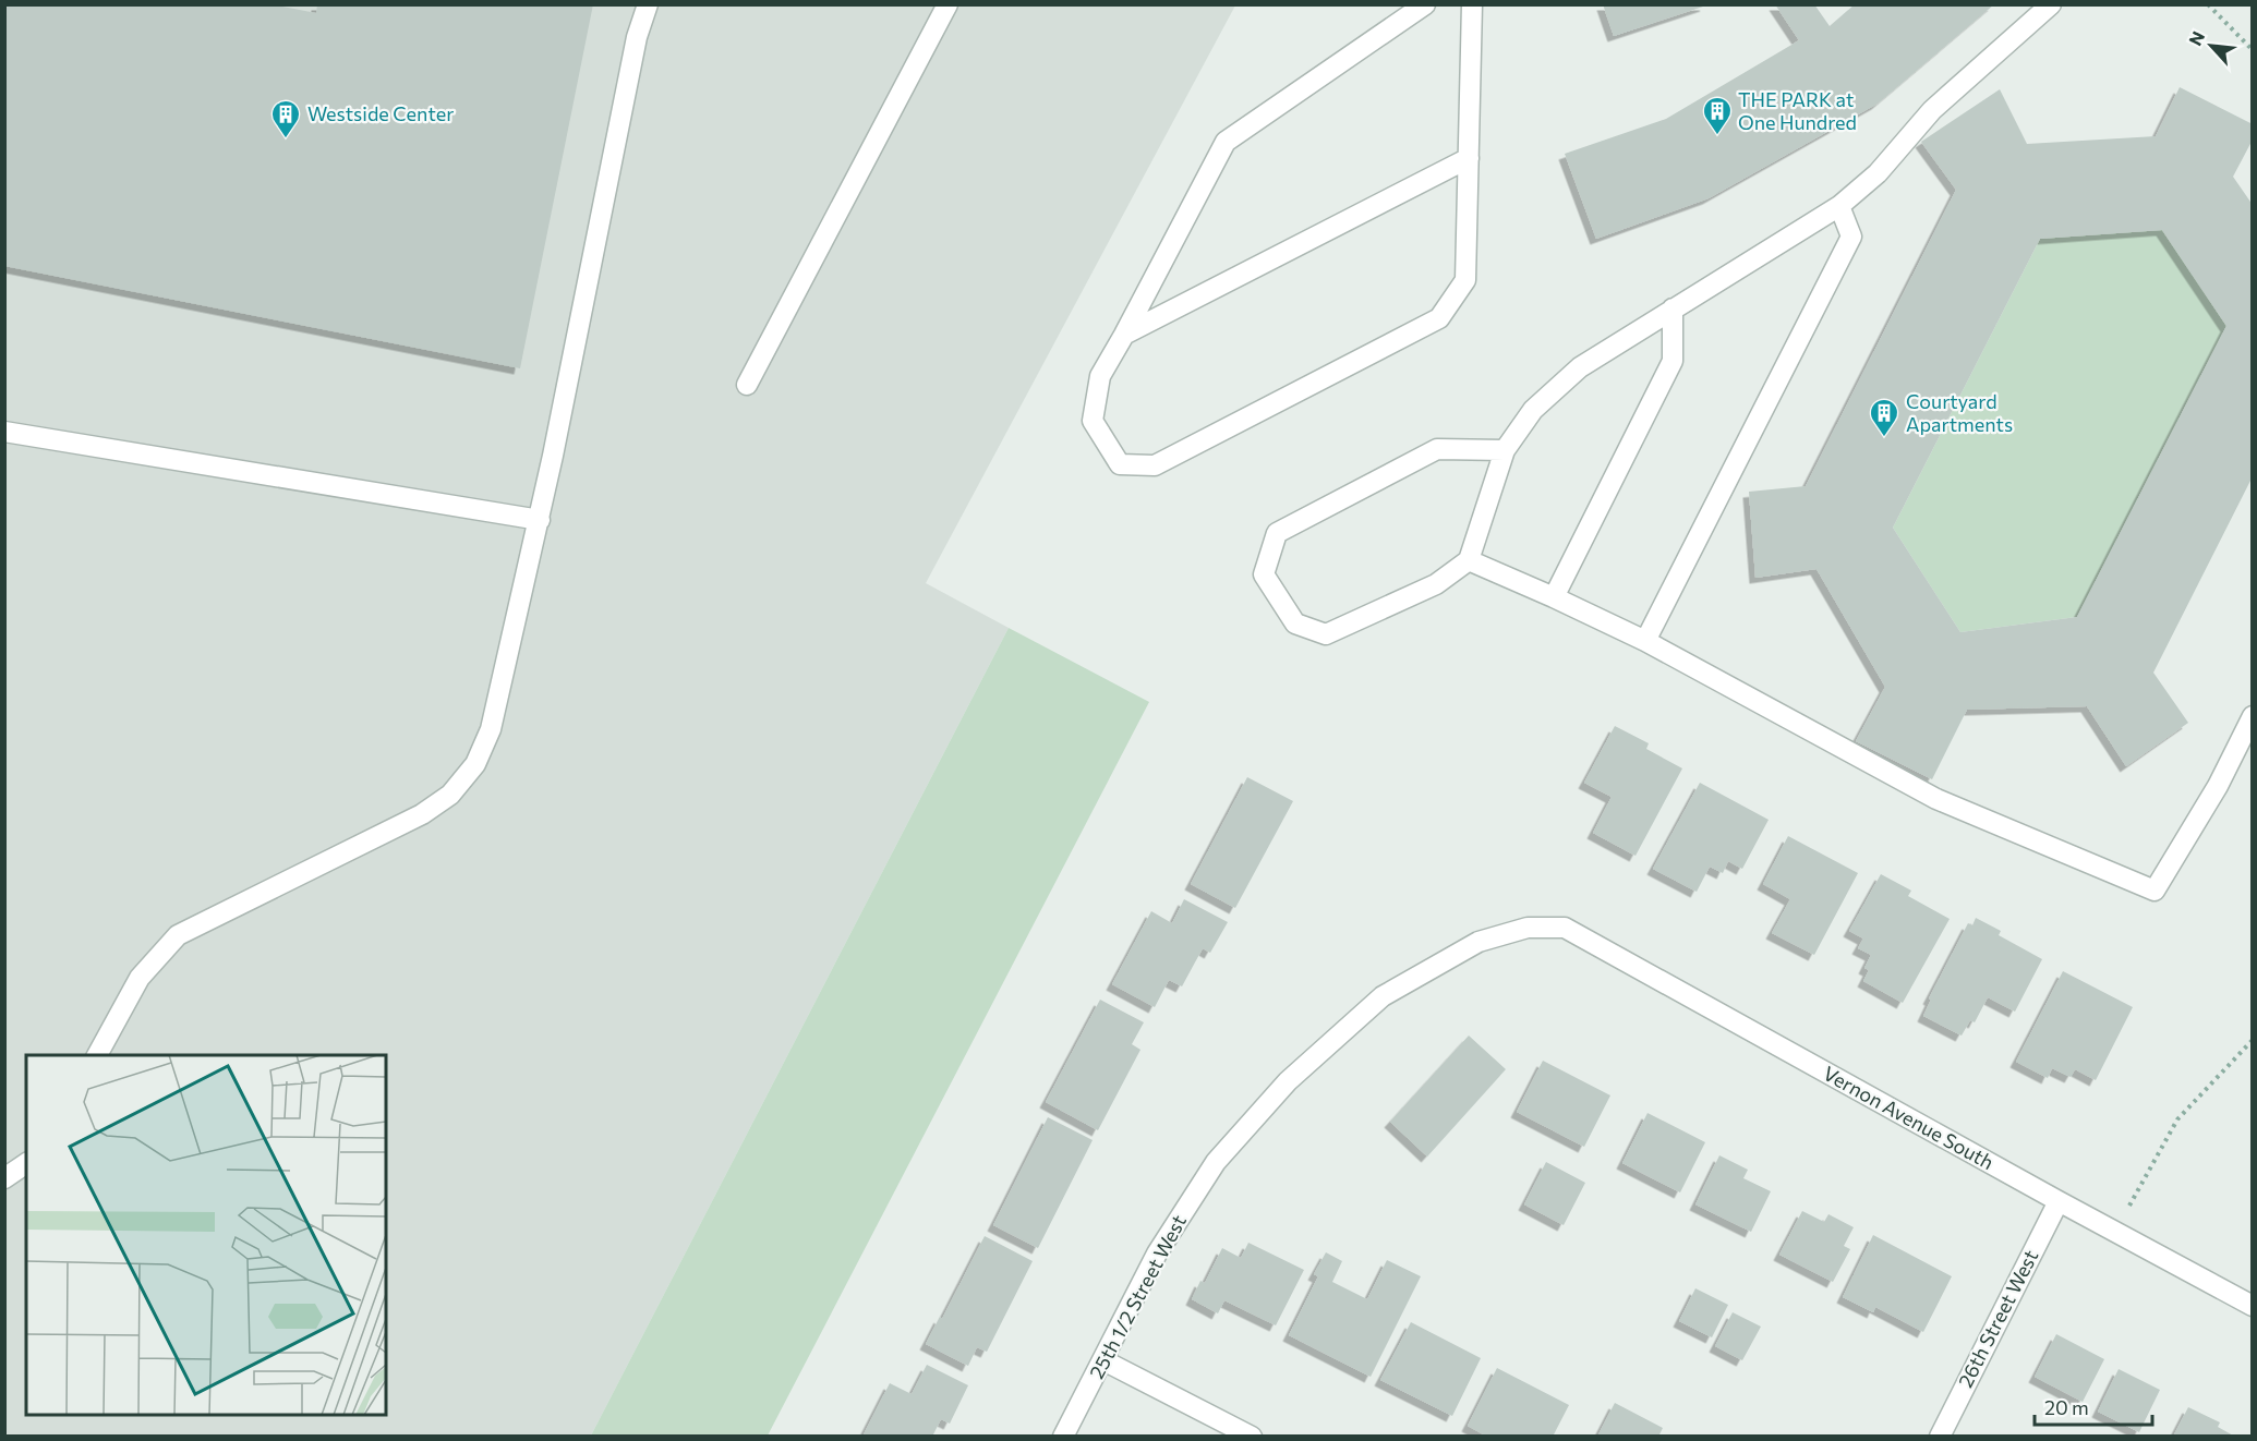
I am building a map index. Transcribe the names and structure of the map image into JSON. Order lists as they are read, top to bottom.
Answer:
{
  "streets": {
    "street": ["Vernon Avenue South", "25th 1/2 Street West", "26th Street West"]
  },
  "crossings": [
    ["Vernon Avenue South", "25th 1/2 Street West"],
    ["Vernon Avenue South", "26th Street West"]
  ],
  "places": {
    "building": ["THE PARK at One Hundred", "Westside Center", "Courtyard Apartments"]
  },
  "scale_bar": "20 m",
  "north": "top left"
}
